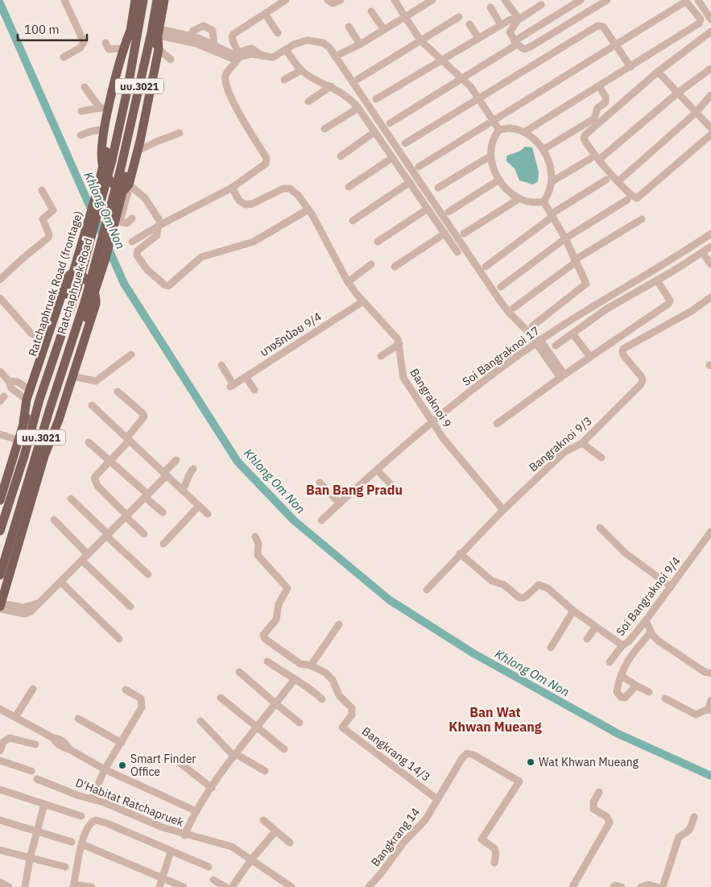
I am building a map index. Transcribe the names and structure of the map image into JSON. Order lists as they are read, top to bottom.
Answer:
{
  "streets": {
    "main road": ["นบ.3021", "Ratchaphruek Road (frontage)", "Ratchaphruek Road"],
    "street": [
      "บางรักน้อย 9/4",
      "Soi Bangraknoi 17",
      "Bangraknoi 9",
      "Bangraknoi 9/3",
      "Soi Bangraknoi 9/4",
      "Bangkrang 14/3",
      "D'Habitat Ratchapruek",
      "Bangkrang 14"
    ]
  },
  "crossings": [
    ["นบ.3021", "Ratchaphruek Road"],
    ["Soi Bangraknoi 17", "Bangraknoi 9"],
    ["Bangraknoi 9", "Bangraknoi 9/3"],
    ["Bangraknoi 9/3", "Soi Bangraknoi 9/4"],
    ["Bangkrang 14/3", "Bangkrang 14"]
  ],
  "districts": ["Ban Bang Pradu", "Ban Wat Khwan Mueang"],
  "water": ["Khlong Om Non"],
  "places": ["Wat Khwan Mueang", "Smart Finder Office"],
  "scale_bar": "100 m"
}
